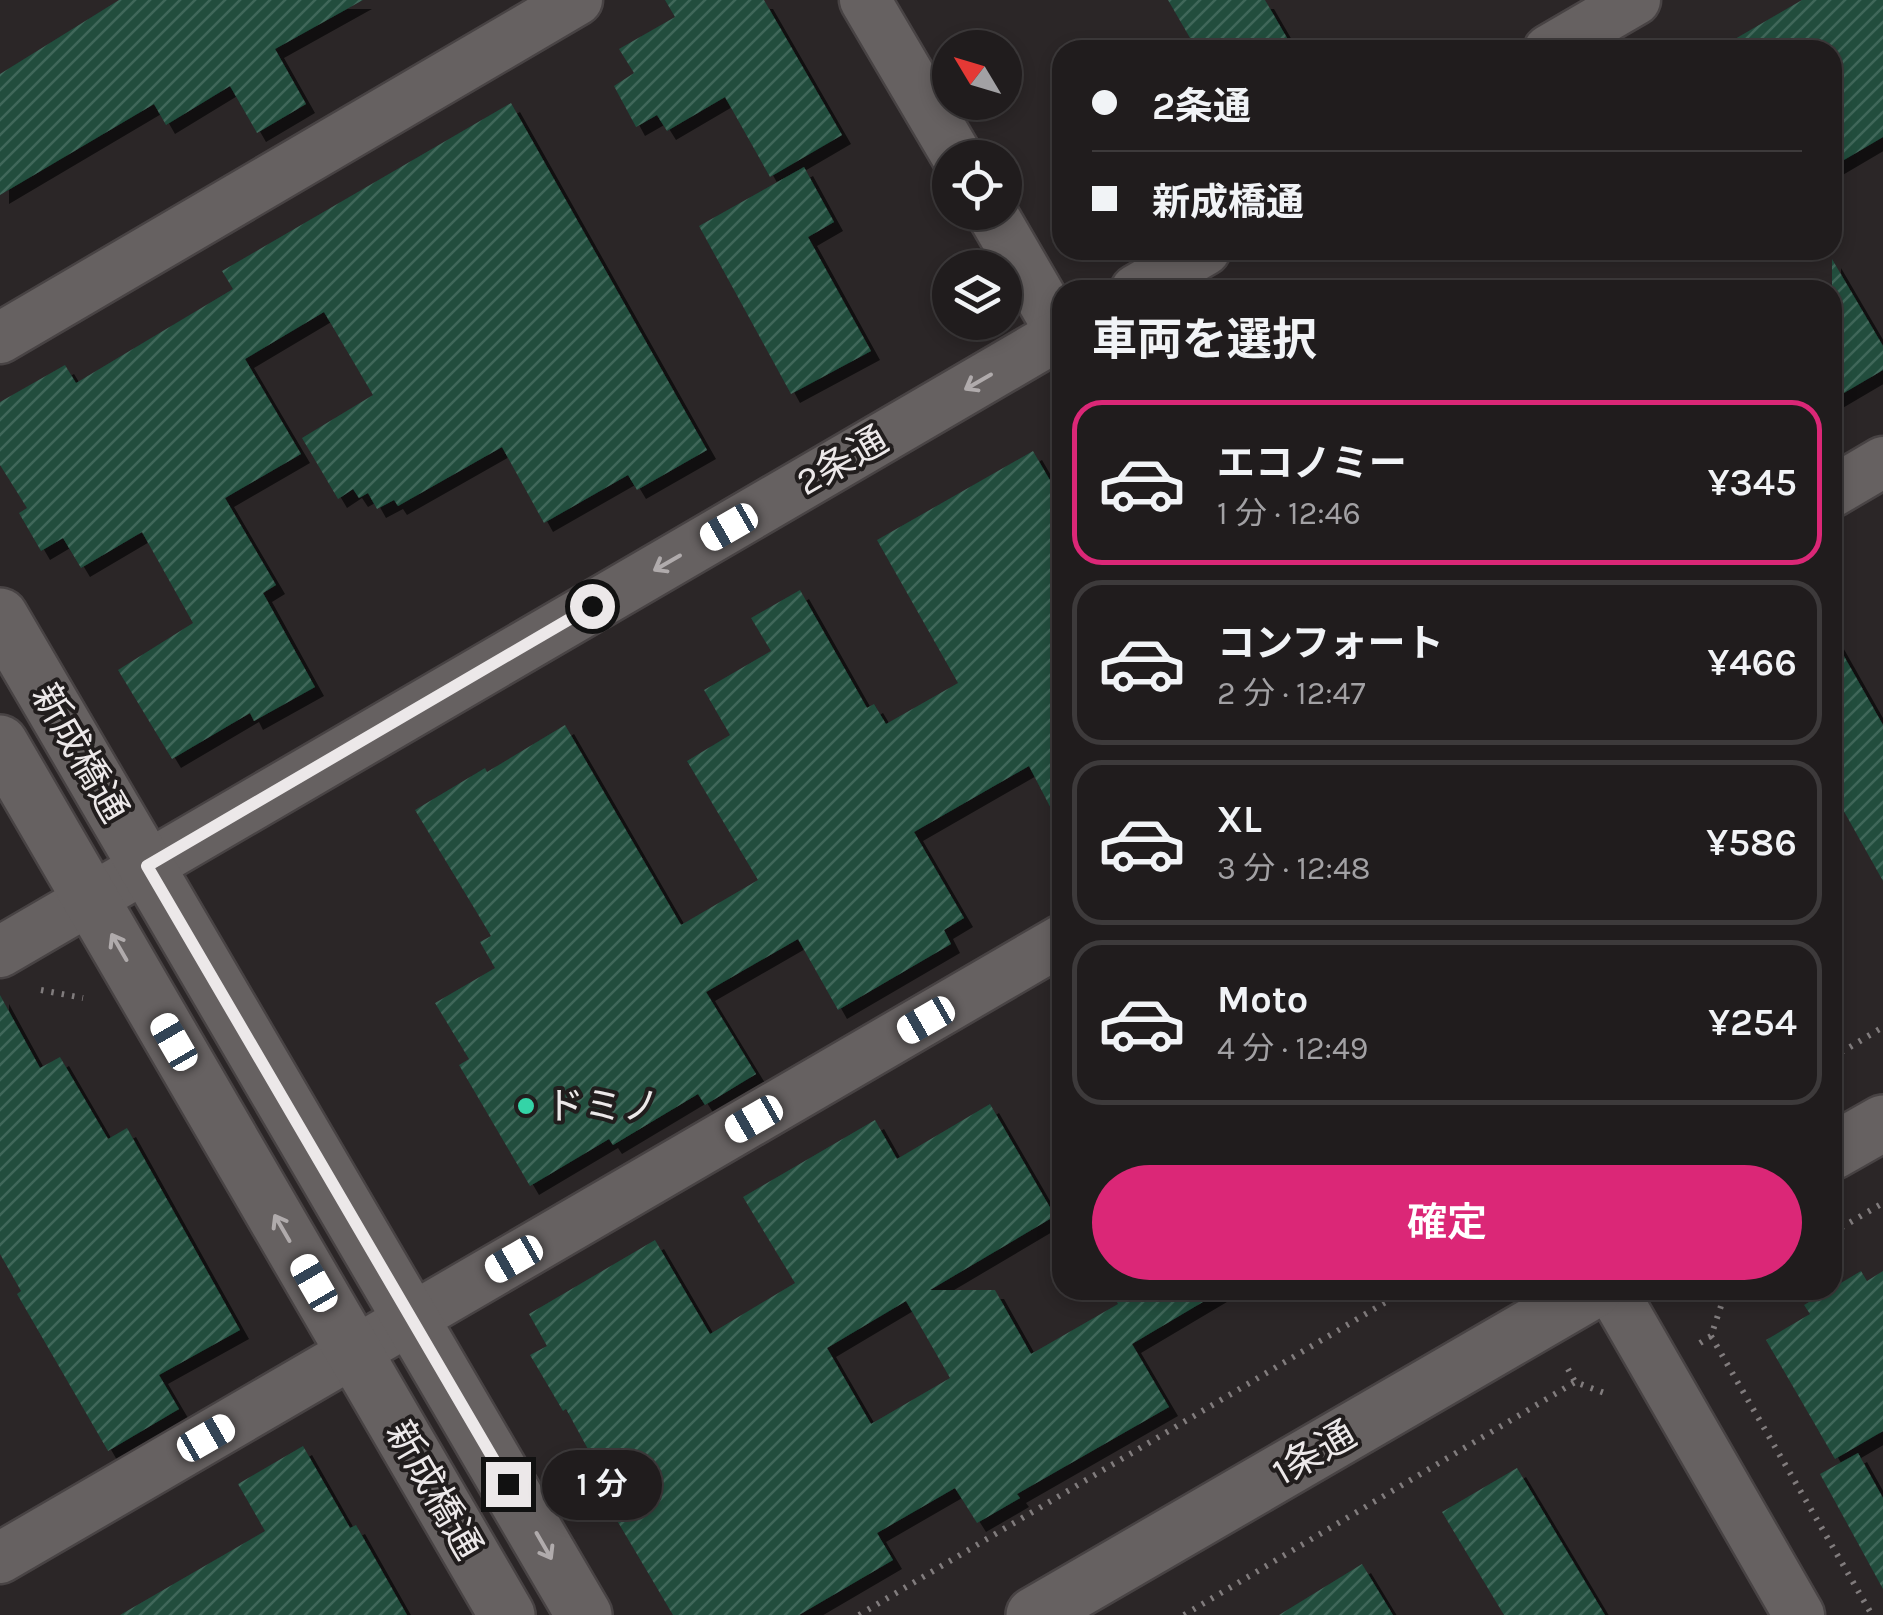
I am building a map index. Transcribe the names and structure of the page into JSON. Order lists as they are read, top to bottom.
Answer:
{
  "streets": {
    "street": ["2条通", "新成橋通", "1条通"]
  },
  "crossings": [
    ["2条通", "新成橋通"]
  ],
  "one_way": ["2条通"],
  "places": ["ドミノ"],
  "north": "top left",
  "page": {
    "banner": ["2条通", "新成橋通"],
    "heading": "車両を選択",
    "list": [
      {
        "name": "エコノミー",
        "note": "1 分 · 12:46",
        "value": "¥345"
      },
      {
        "name": "コンフォート",
        "note": "2 分 · 12:47",
        "value": "¥466"
      },
      {
        "name": "XL",
        "note": "3 分 · 12:48",
        "value": "¥586"
      },
      {
        "name": "Moto",
        "note": "4 分 · 12:49",
        "value": "¥254"
      }
    ],
    "buttons": "確定",
    "bubble": "1 分"
  }
}
